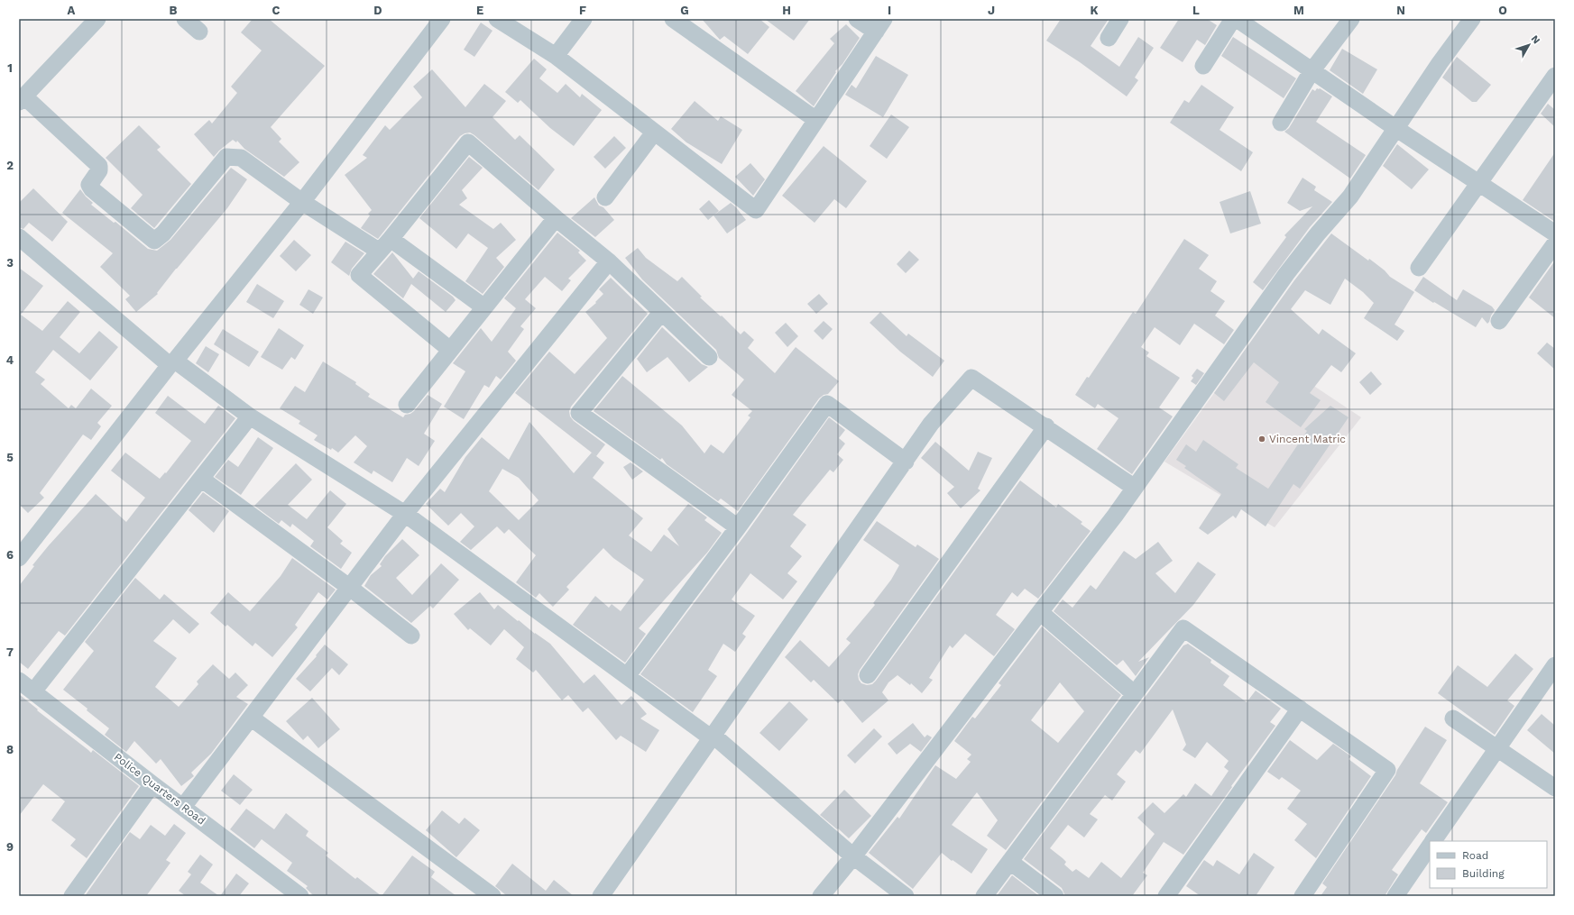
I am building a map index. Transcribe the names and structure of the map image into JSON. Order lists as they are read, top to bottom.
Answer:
{
  "streets": {
    "street": ["Police Quarters Road"]
  },
  "places": ["Vincent Matric"],
  "legend": ["Road", "Building"],
  "north": "top right",
  "grid": {
    "columns": [
      "A",
      "B",
      "C",
      "D",
      "E",
      "F",
      "G",
      "H",
      "I",
      "J",
      "K",
      "L",
      "M",
      "N",
      "O"
    ],
    "rows": [
      "1",
      "2",
      "3",
      "4",
      "5",
      "6",
      "7",
      "8",
      "9"
    ]
  }
}
